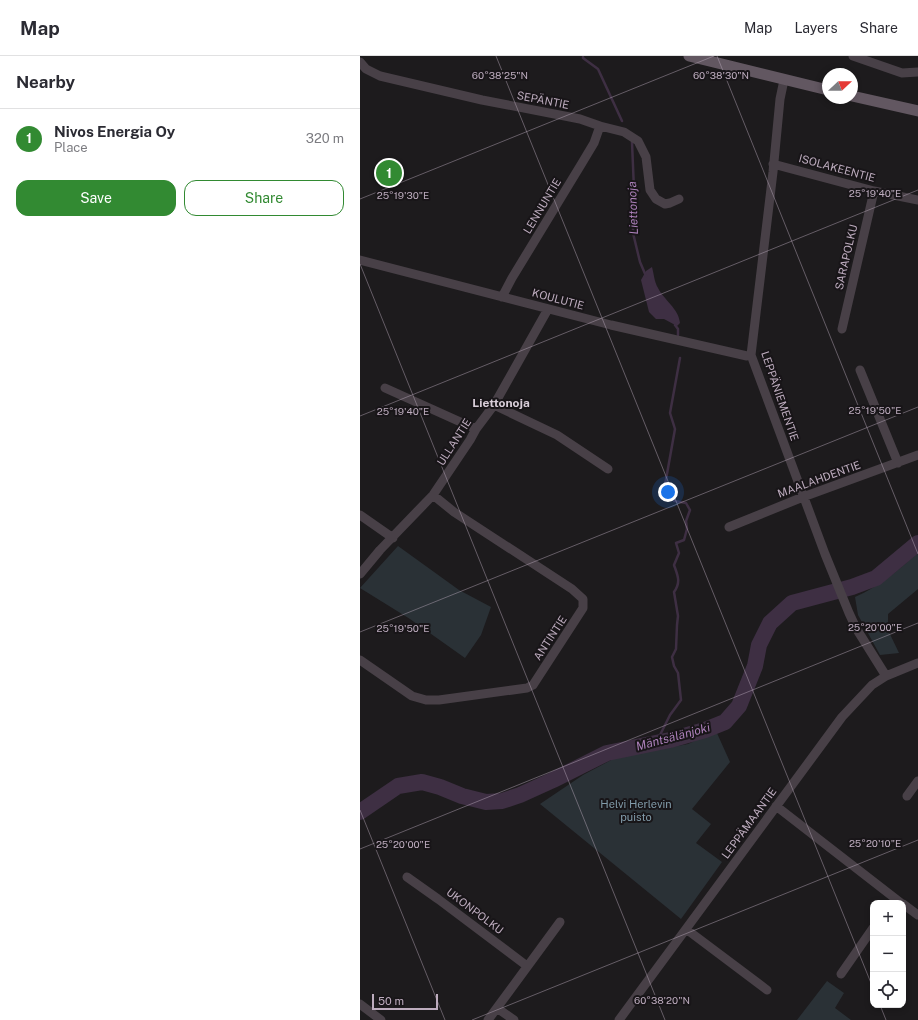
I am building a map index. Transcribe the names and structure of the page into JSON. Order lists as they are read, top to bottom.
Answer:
{
  "streets": {
    "street": [
      "SEPÄNTIE",
      "ISOLAKEENTIE",
      "LENNUNTIE",
      "SARAPOLKU",
      "KOULUTIE",
      "LEPPÄNIEMENTIE",
      "ULLANTIE",
      "MAALAHDENTIE",
      "ANTINTIE",
      "LEPPÄMAANTIE",
      "UKONPOLKU"
    ]
  },
  "crossings": [
    ["SEPÄNTIE", "LENNUNTIE"],
    ["ISOLAKEENTIE", "SARAPOLKU"],
    ["ISOLAKEENTIE", "LEPPÄNIEMENTIE"],
    ["LENNUNTIE", "KOULUTIE"],
    ["KOULUTIE", "LEPPÄNIEMENTIE"],
    ["KOULUTIE", "ULLANTIE"],
    ["LEPPÄNIEMENTIE", "MAALAHDENTIE"],
    ["LEPPÄNIEMENTIE", "LEPPÄMAANTIE"],
    ["ULLANTIE", "ANTINTIE"]
  ],
  "districts": ["Liettonoja"],
  "water": ["Liettonoja", "Mäntsälänjoki"],
  "parks": ["Helvi Herlevin puisto"],
  "scale_bar": "50 m",
  "north": "right",
  "page": {
    "header": "Map",
    "nav": ["Map", "Layers", "Share"],
    "heading": "Nearby",
    "list": [
      {
        "mark": "1",
        "name": "Nivos Energia Oy",
        "note": "Place",
        "value": "320 m"
      }
    ],
    "pins": "1",
    "buttons": ["Save", "Share"],
    "map_buttons": ["+", "−"],
    "scale": "50 m"
  },
  "coordinates": [
    "60°38'25\"N",
    "60°38'30\"N",
    "25°19'40\"E",
    "25°19'30\"E",
    "25°19'50\"E",
    "25°20'00\"E",
    "25°20'10\"E",
    "60°38'20\"N"
  ]
}
